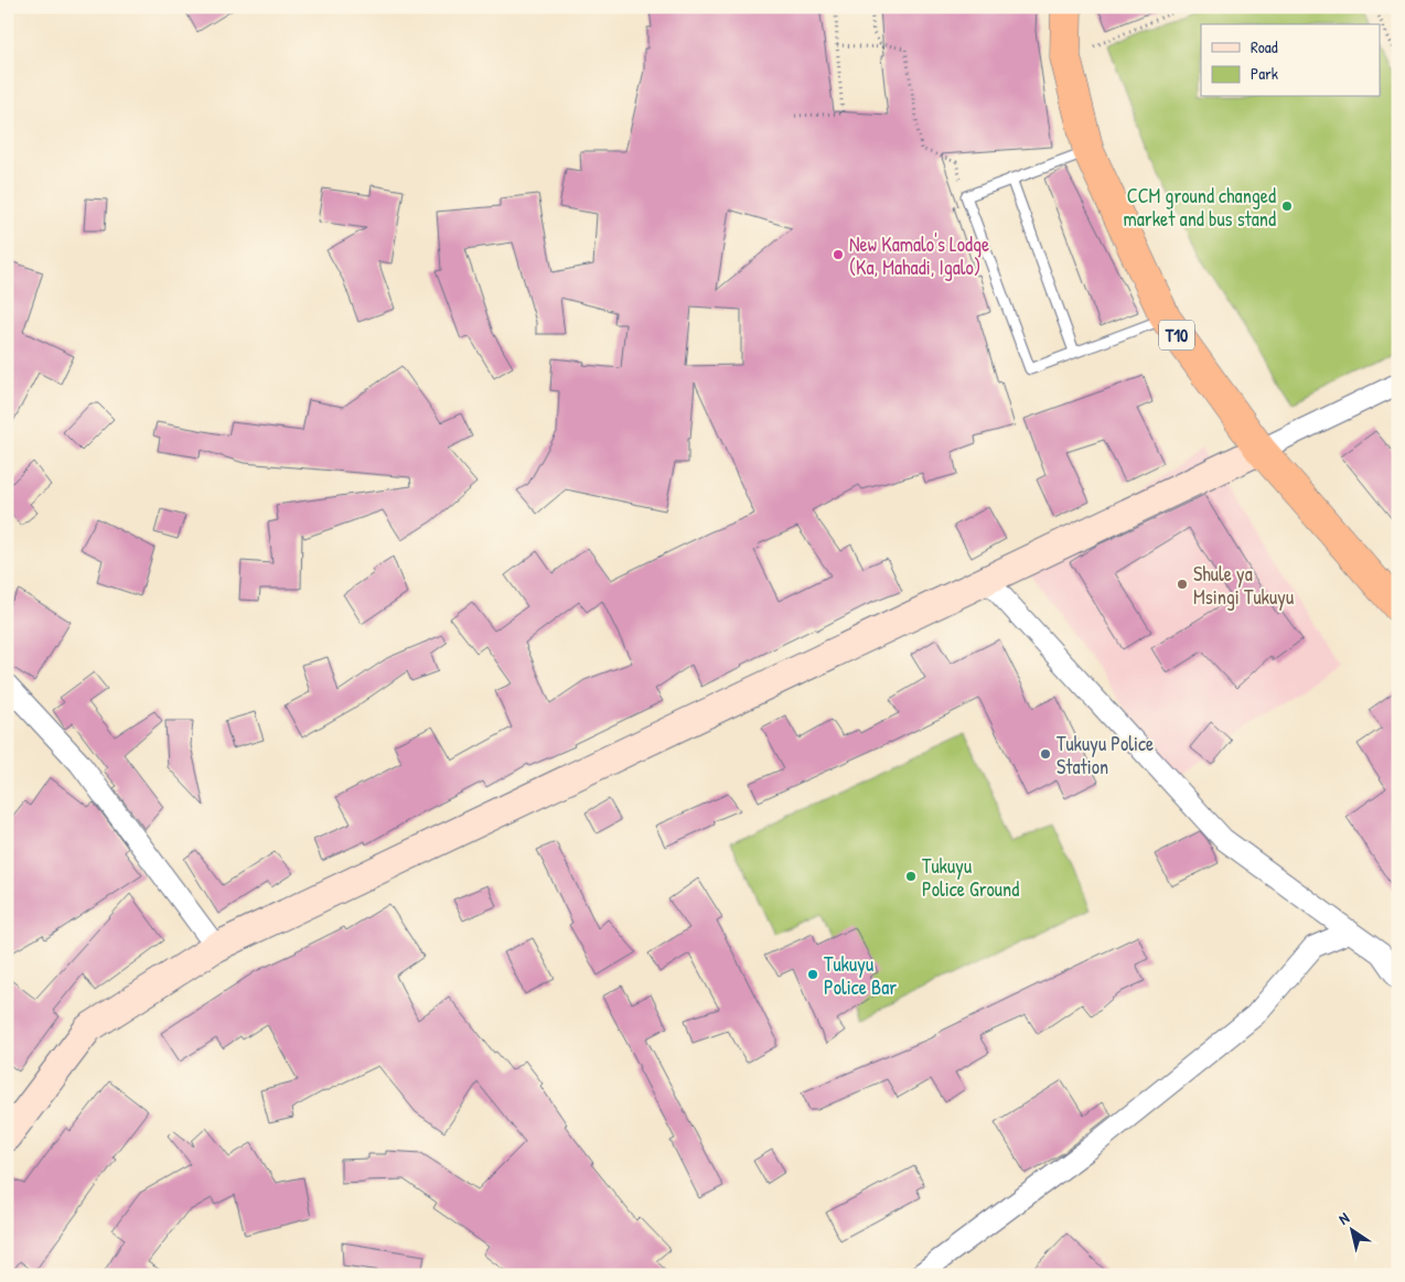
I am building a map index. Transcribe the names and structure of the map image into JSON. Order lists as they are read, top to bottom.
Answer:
{
  "streets": {
    "highway": ["T10"]
  },
  "places": [
    "CCM ground changed market and bus stand",
    "New Kamalo's Lodge (Ka, Mahadi, Igalo)",
    "Shule ya Msingi Tukuyu",
    "Tukuyu Police Station",
    "Tukuyu Police Ground",
    "Tukuyu Police Bar"
  ],
  "legend": ["Road", "Park"],
  "north": "top left"
}
